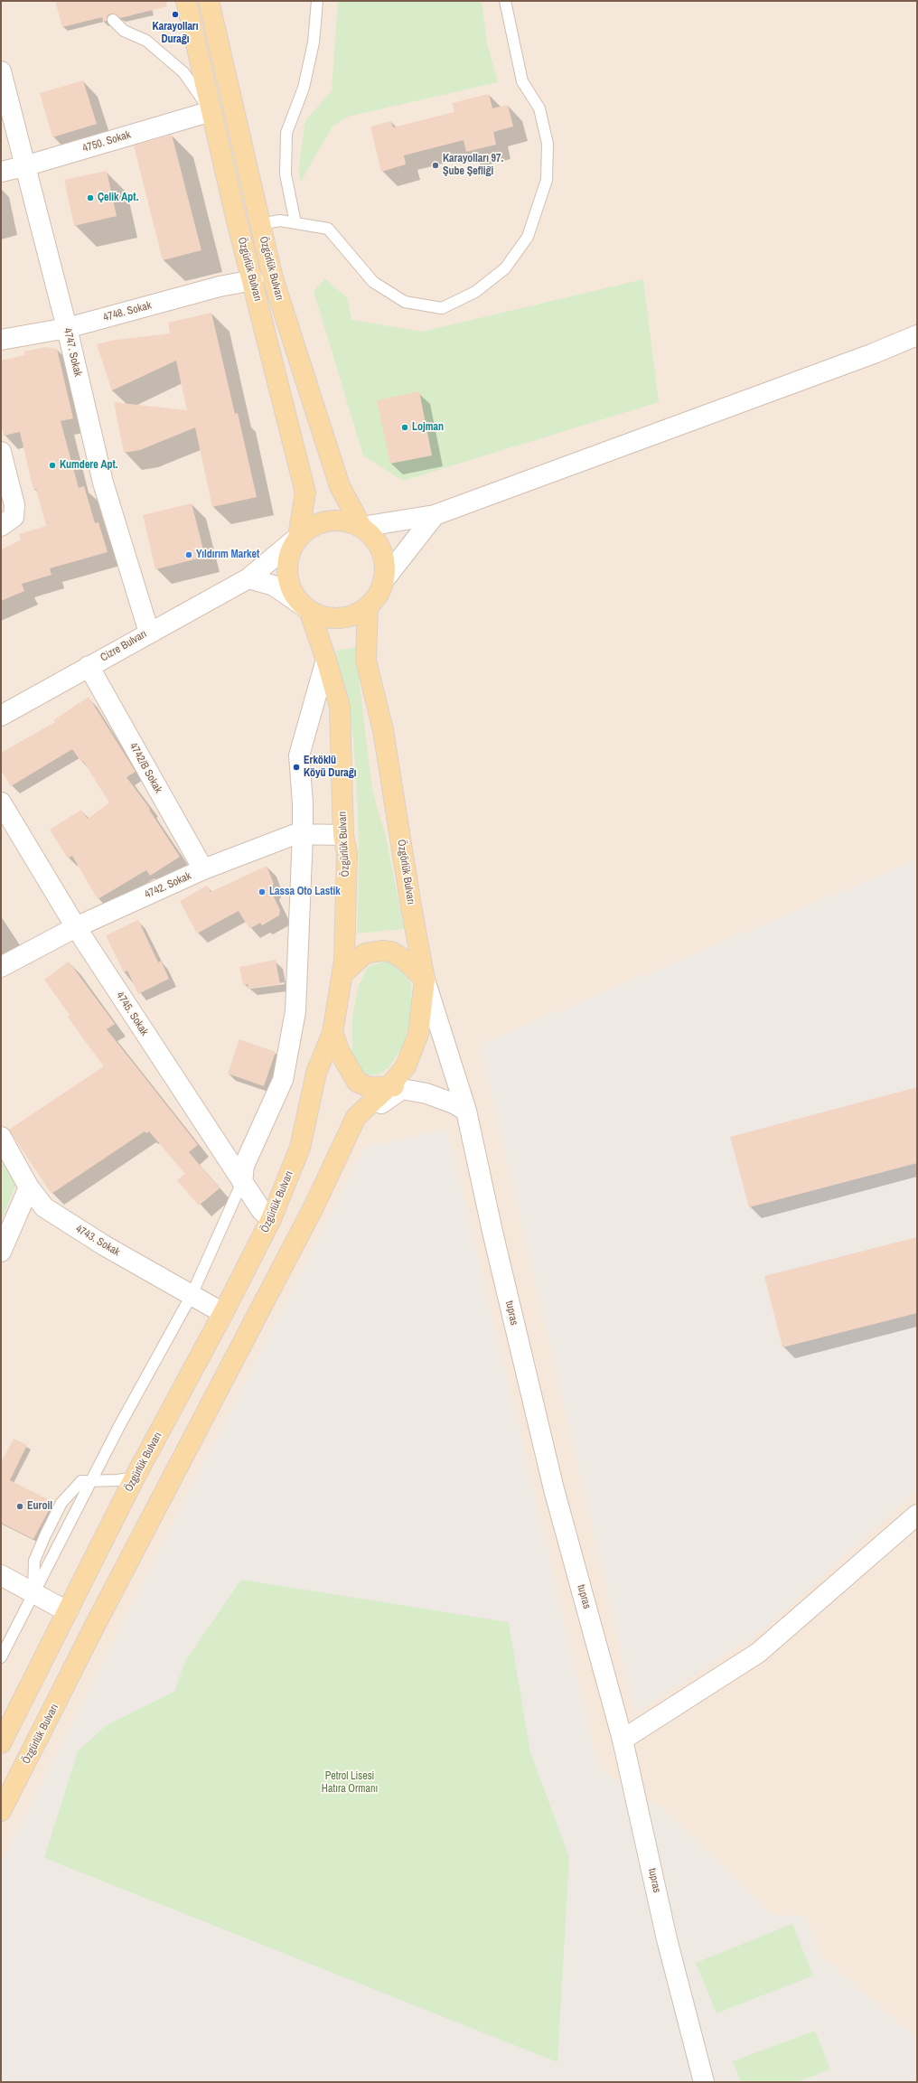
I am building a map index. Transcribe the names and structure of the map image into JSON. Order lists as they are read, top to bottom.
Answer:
{
  "streets": {
    "main road": ["Özgörlük Bulvarı", "Özgürlük Bulvarı"],
    "street": [
      "4750. Sokak",
      "4748. Sokak",
      "4747. Sokak",
      "Cizre Bulvarı",
      "4742/B Sokak",
      "4742. Sokak",
      "4745. Sokak",
      "4743. Sokak",
      "tupras"
    ]
  },
  "crossings": [
    ["4750. Sokak", "Özgürlük Bulvarı"],
    ["4750. Sokak", "4747. Sokak"],
    ["Özgörlük Bulvarı", "Özgürlük Bulvarı"],
    ["Özgörlük Bulvarı", "Cizre Bulvarı"],
    ["Özgörlük Bulvarı", "tupras"],
    ["Özgürlük Bulvarı", "4748. Sokak"],
    ["Özgürlük Bulvarı", "Cizre Bulvarı"],
    ["Özgürlük Bulvarı", "4742. Sokak"],
    ["Özgürlük Bulvarı", "4745. Sokak"],
    ["Özgürlük Bulvarı", "4743. Sokak"],
    ["Özgürlük Bulvarı", "tupras"],
    ["4748. Sokak", "4747. Sokak"],
    ["4747. Sokak", "Cizre Bulvarı"],
    ["Cizre Bulvarı", "4742/B Sokak"],
    ["4742/B Sokak", "4742. Sokak"],
    ["4742. Sokak", "4745. Sokak"]
  ],
  "parks": ["Petrol Lisesi Hatıra Ormanı"],
  "places": [
    "Karayolları Durağı",
    "Karayolları 97. Şube Şefliği",
    "Çelik Apt.",
    "Lojman",
    "Kumdere Apt.",
    "Yıldırım Market",
    "Erköklü Köyü Durağı",
    "Lassa Oto Lastik",
    "Euroil"
  ]
}
